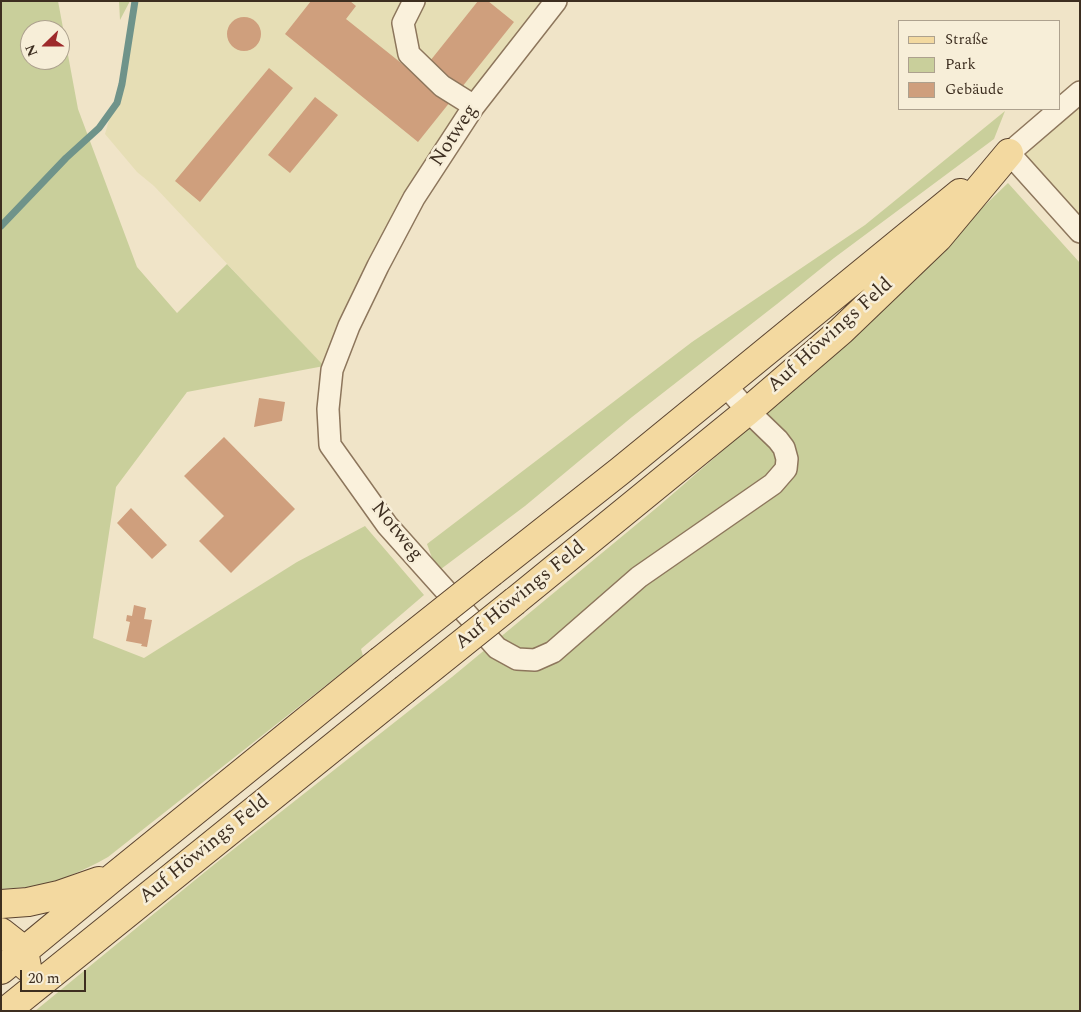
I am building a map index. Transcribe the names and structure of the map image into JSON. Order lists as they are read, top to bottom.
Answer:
{
  "streets": {
    "main road": ["Auf Höwings Feld"],
    "street": ["Notweg"]
  },
  "crossings": [
    ["Notweg", "Auf Höwings Feld"]
  ],
  "legend": ["Straße", "Park", "Gebäude"],
  "scale_bar": "20 m",
  "north": "left"
}
